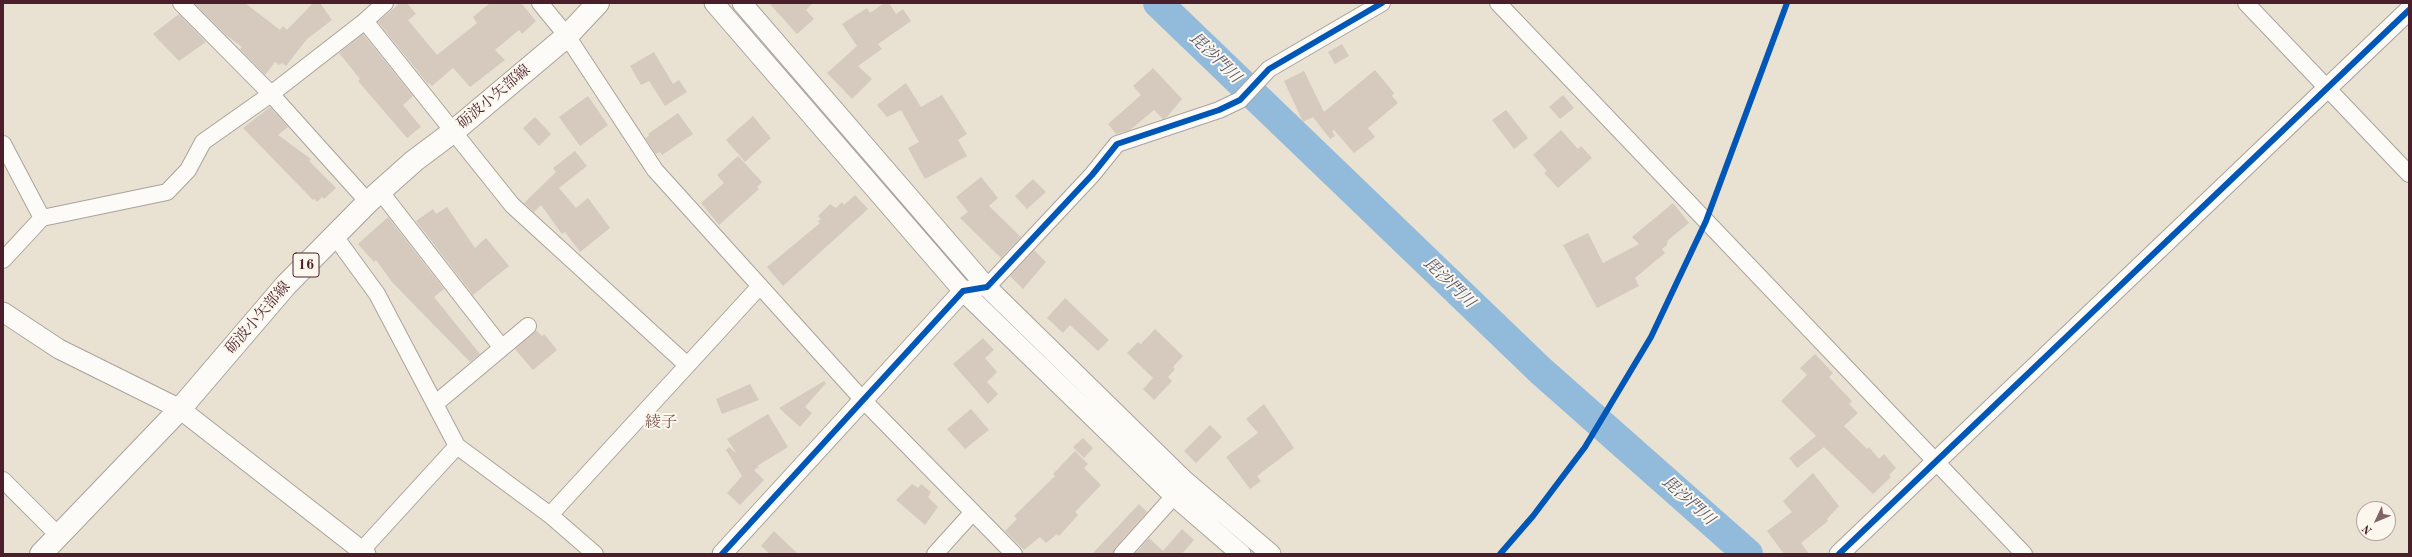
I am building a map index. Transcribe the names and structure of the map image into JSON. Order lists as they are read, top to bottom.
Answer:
{
  "streets": {
    "main road": ["砺波小矢部線", "16"]
  },
  "districts": ["綾子"],
  "water": ["毘沙門川"],
  "north": "bottom left"
}
